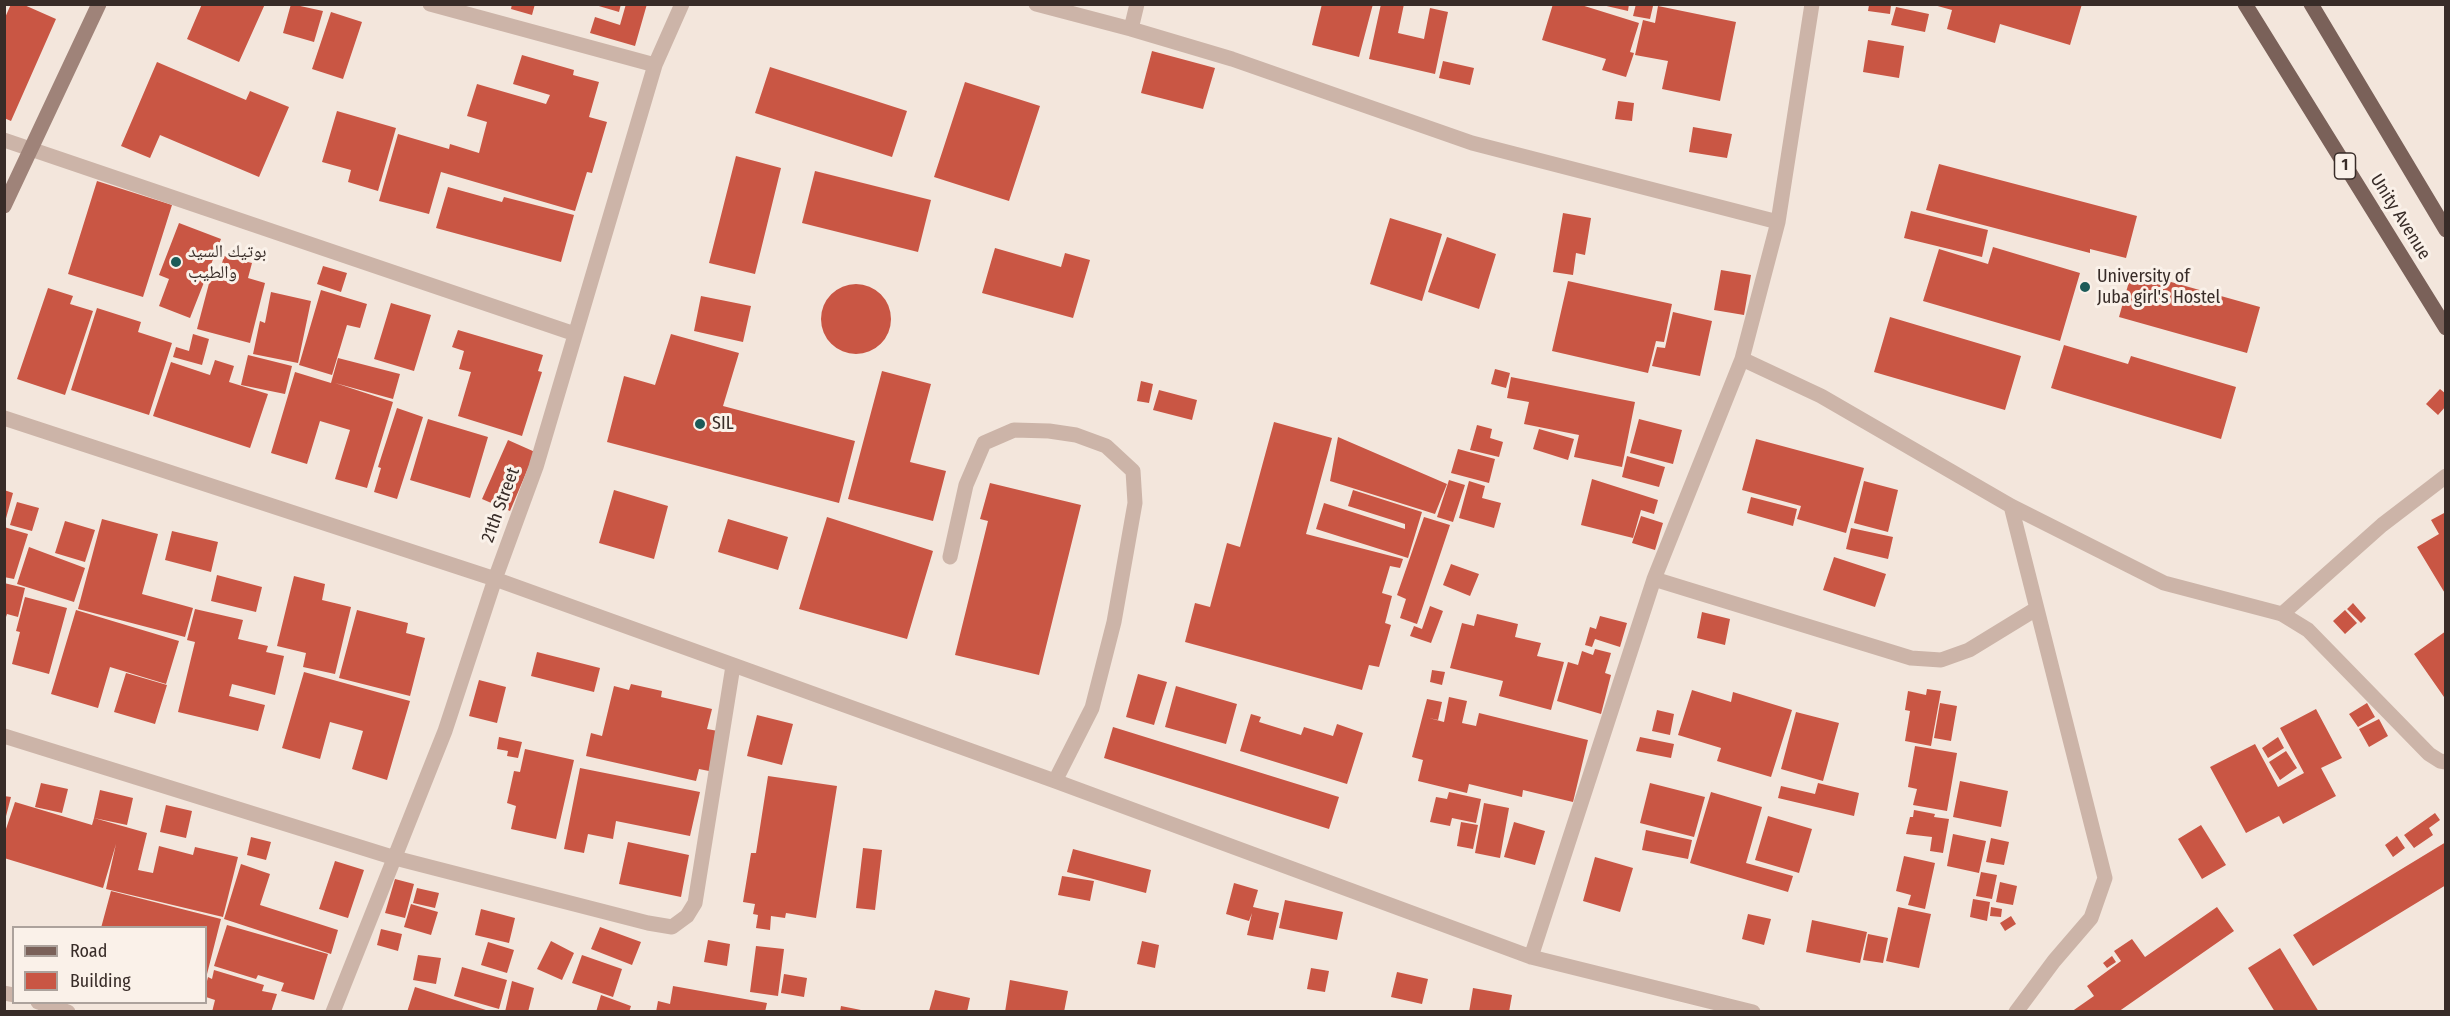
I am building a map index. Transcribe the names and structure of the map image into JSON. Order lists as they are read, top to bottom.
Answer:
{
  "streets": {
    "main road": ["1", "Unity Avenue"],
    "street": ["21th Street"]
  },
  "places": ["بوتيك السيد والطيب", "University of Juba girl's Hostel", "SIL"],
  "legend": ["Road", "Building"]
}
